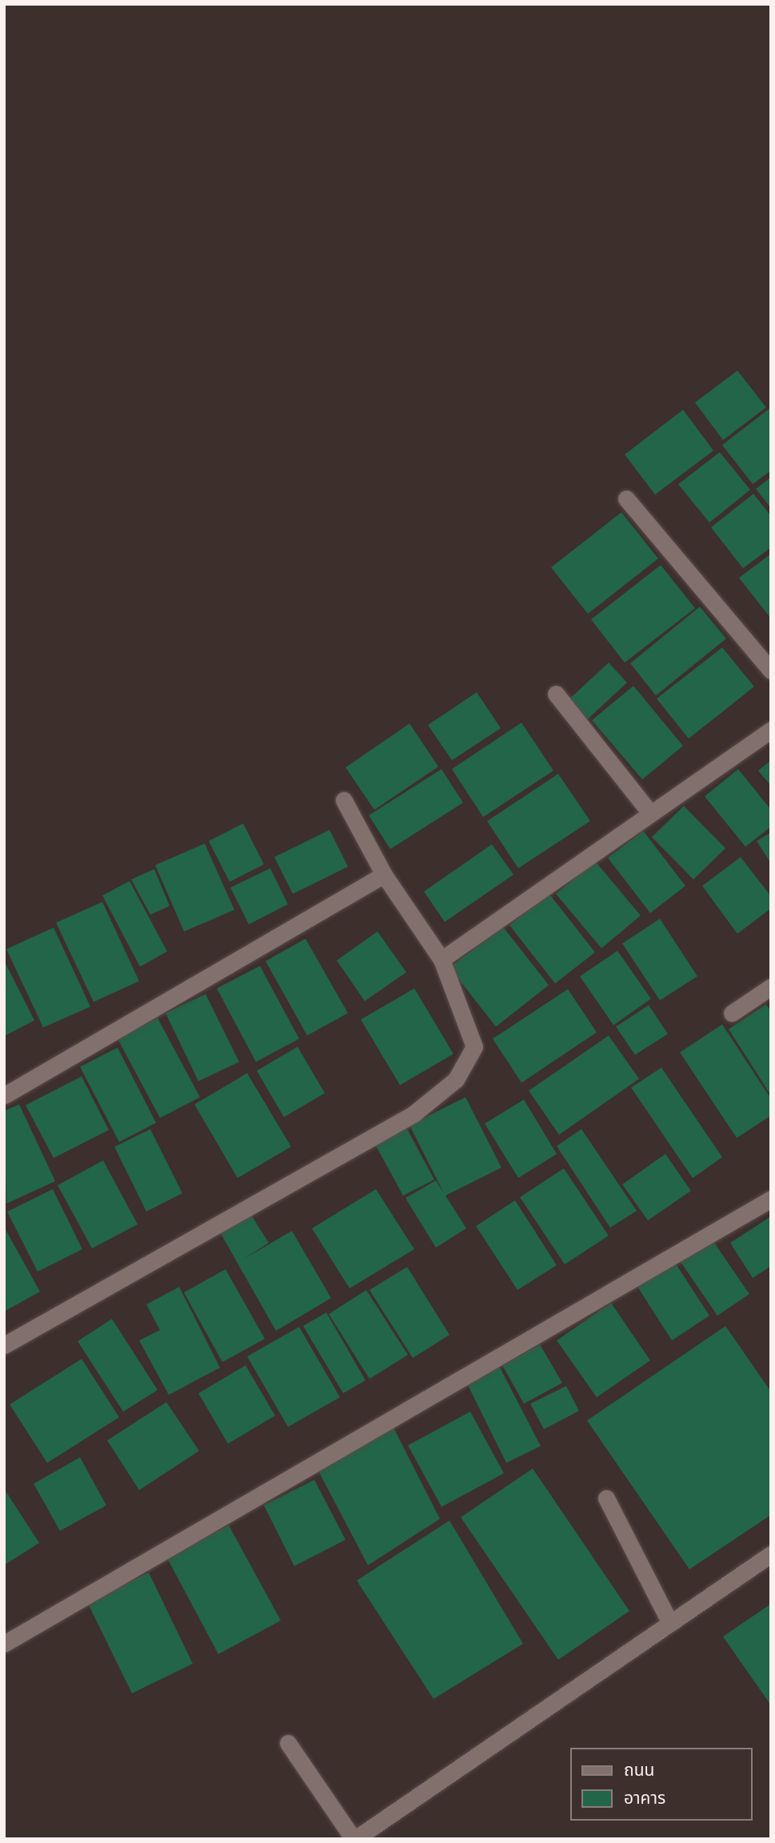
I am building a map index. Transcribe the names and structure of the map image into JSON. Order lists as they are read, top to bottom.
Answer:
{
  "legend": ["ถนน", "อาคาร"]
}
